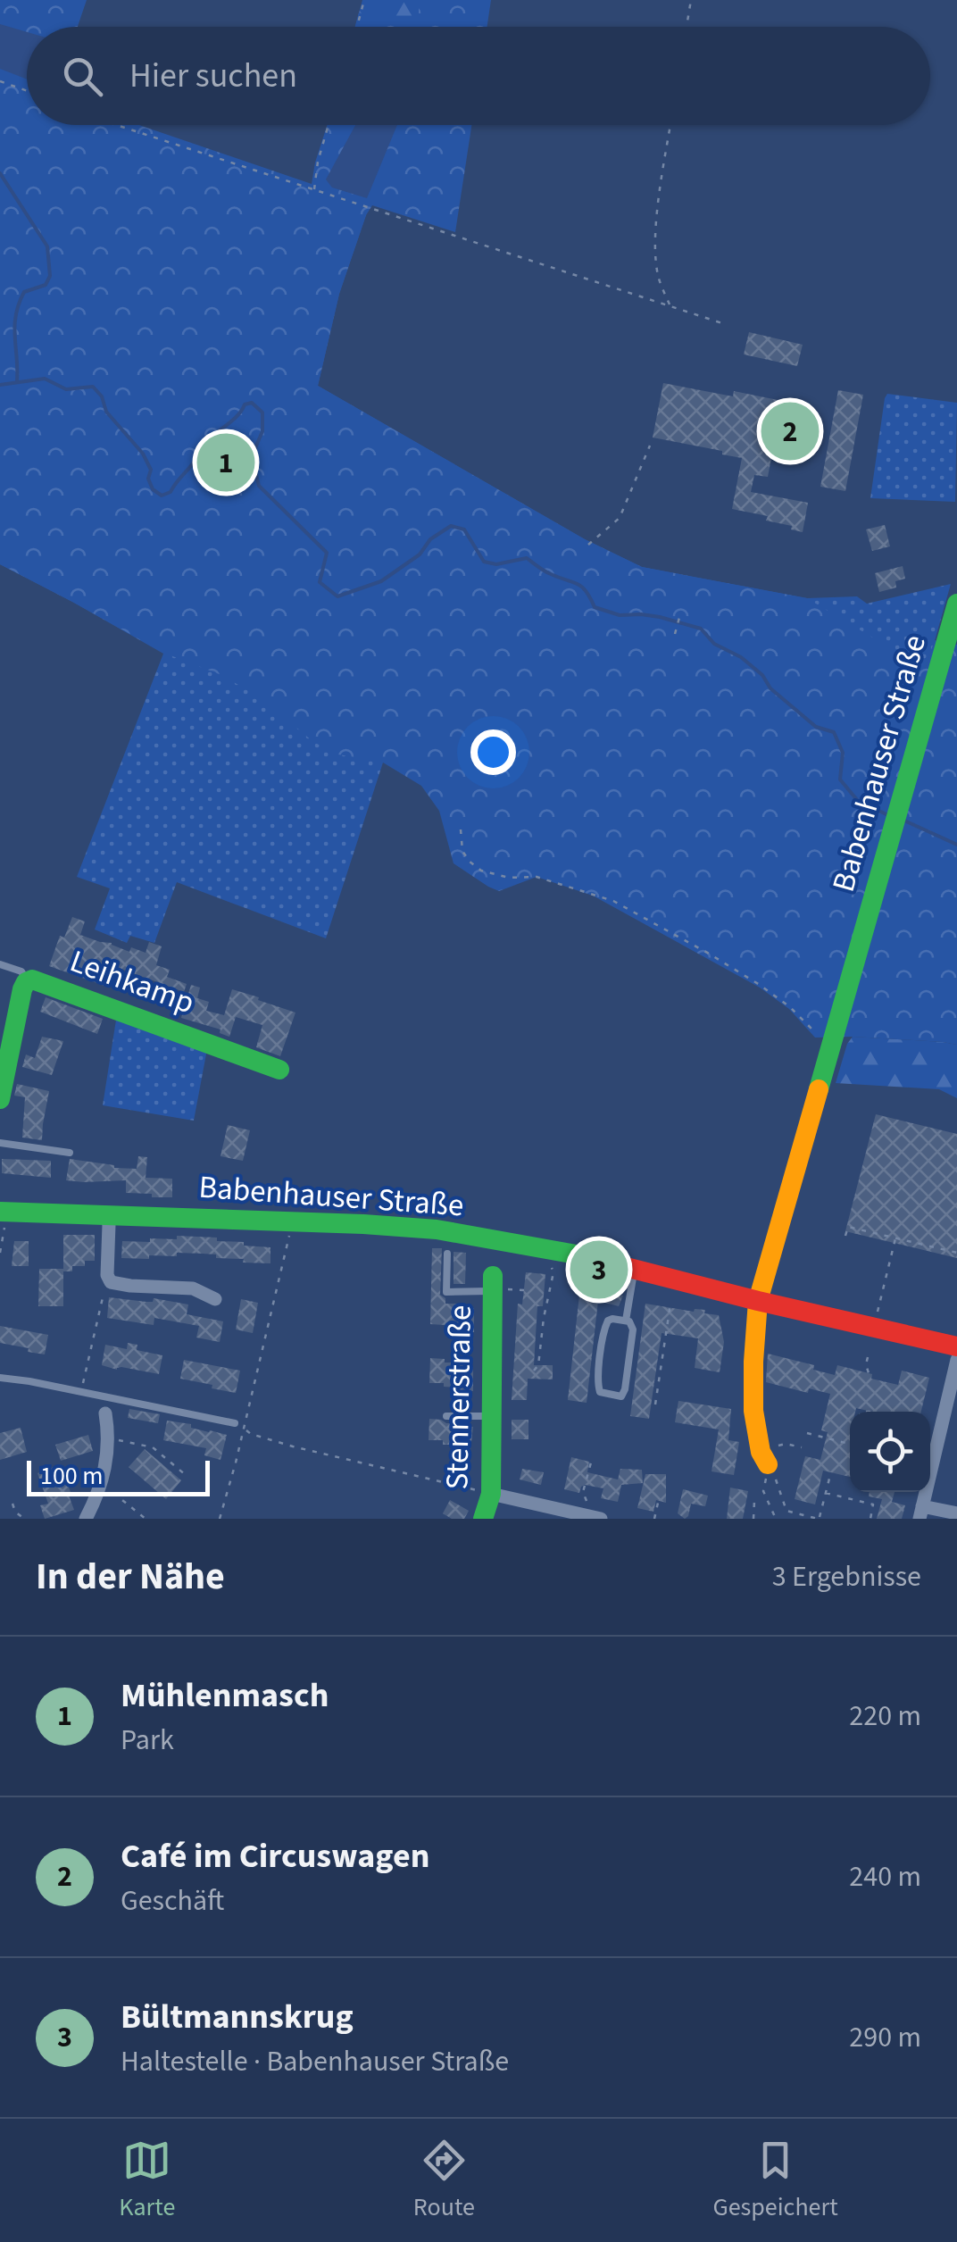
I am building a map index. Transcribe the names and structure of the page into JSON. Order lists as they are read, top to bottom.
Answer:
{
  "streets": {
    "street": ["Babenhauser Straße", "Leihkamp", "Stennerstraße"]
  },
  "scale_bar": "100 m",
  "page": {
    "search": "Hier suchen",
    "pins": ["2", "1", "3"],
    "scale": "100 m",
    "heading": ["In der Nähe", "3 Ergebnisse"],
    "list": [
      {
        "mark": "1",
        "name": "Mühlenmasch",
        "note": "Park",
        "value": "220 m"
      },
      {
        "mark": "2",
        "name": "Café im Circuswagen",
        "note": "Geschäft",
        "value": "240 m"
      },
      {
        "mark": "3",
        "name": "Bültmannskrug",
        "note": "Haltestelle · Babenhauser Straße",
        "value": "290 m"
      }
    ],
    "nav": ["Karte", "Route", "Gespeichert"]
  }
}
